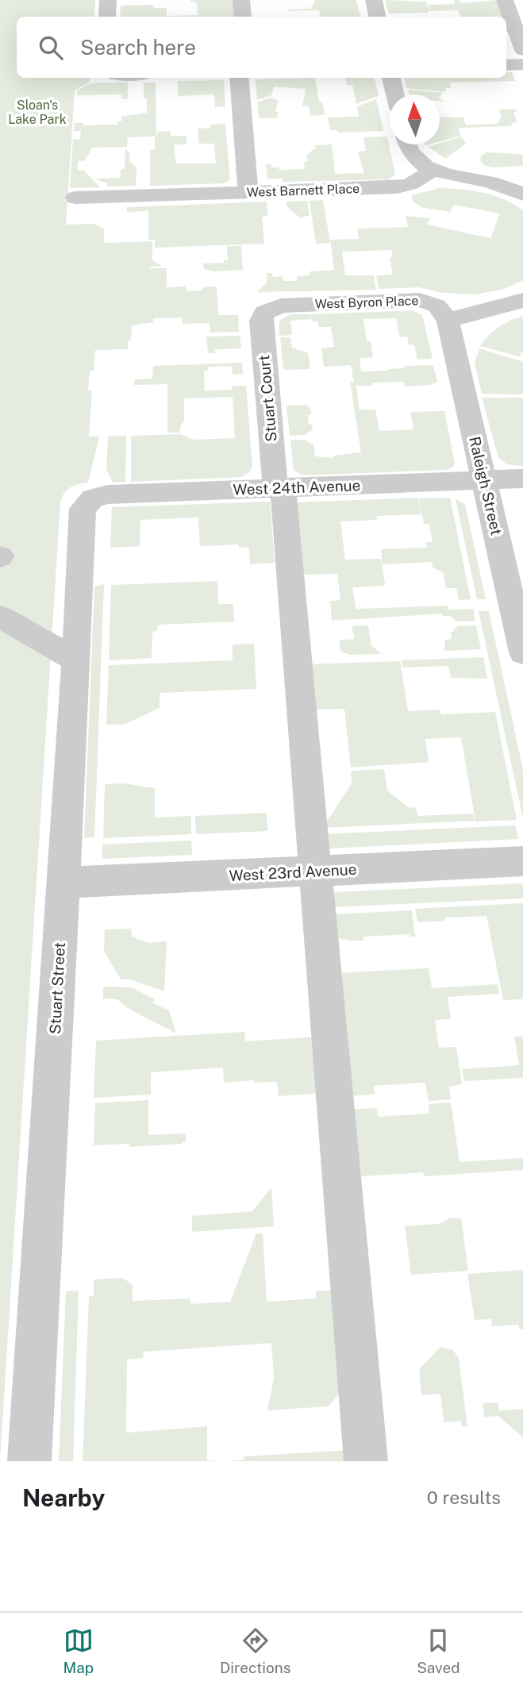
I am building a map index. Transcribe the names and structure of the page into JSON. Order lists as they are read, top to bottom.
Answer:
{
  "streets": {
    "street": [
      "West Barnett Place",
      "West Byron Place",
      "Stuart Court",
      "Raleigh Street",
      "West 24th Avenue",
      "West 23rd Avenue",
      "Stuart Street"
    ]
  },
  "crossings": [
    ["West Byron Place", "Stuart Court"],
    ["West Byron Place", "Raleigh Street"],
    ["Stuart Court", "West 24th Avenue"],
    ["Stuart Court", "West 23rd Avenue"],
    ["Raleigh Street", "West 24th Avenue"],
    ["West 24th Avenue", "Stuart Street"],
    ["West 23rd Avenue", "Stuart Street"]
  ],
  "parks": ["Sloan's Lake Park"],
  "north": "top",
  "page": {
    "search": "Search here",
    "heading": ["Nearby", "0 results"],
    "nav": ["Map", "Directions", "Saved"]
  }
}
